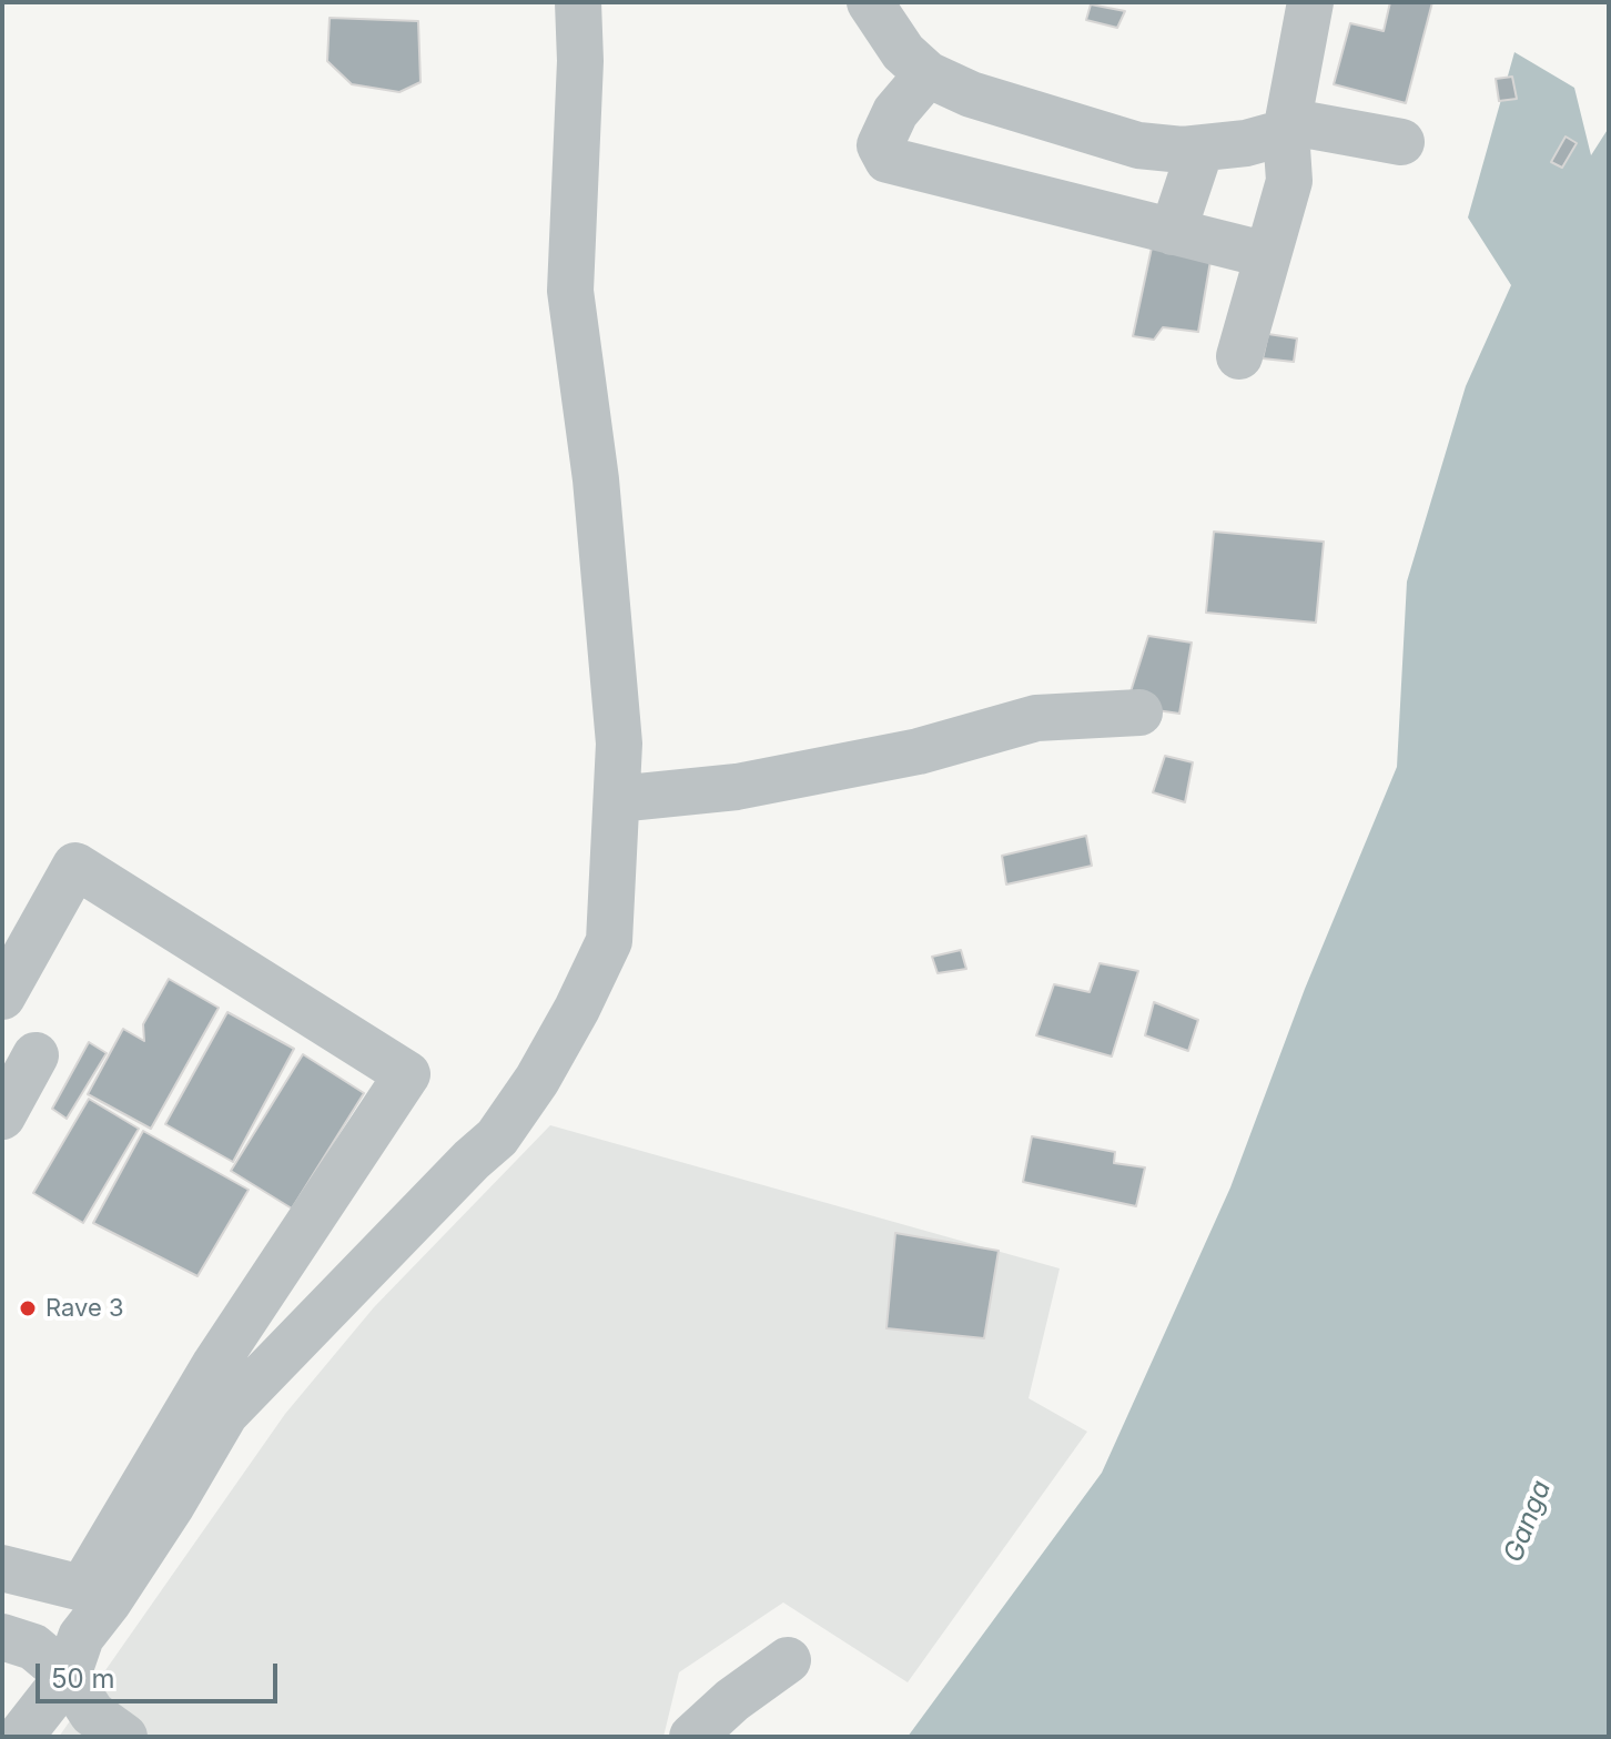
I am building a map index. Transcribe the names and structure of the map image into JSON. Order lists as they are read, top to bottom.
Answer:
{
  "water": ["Ganga"],
  "places": ["Rave 3"],
  "scale_bar": "50 m"
}
